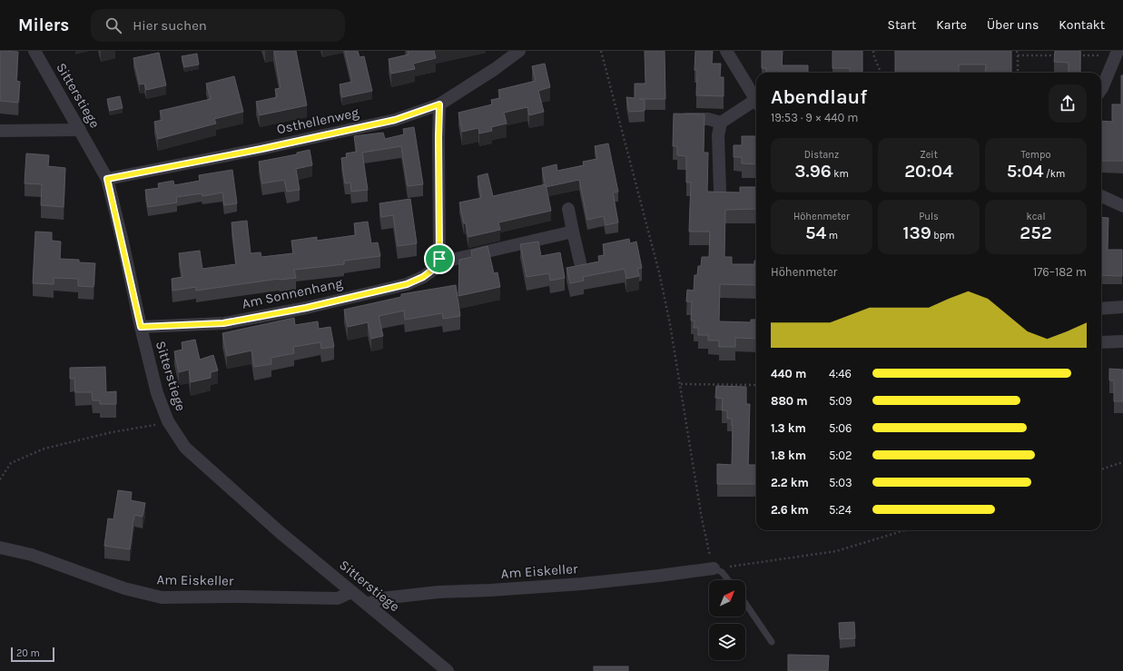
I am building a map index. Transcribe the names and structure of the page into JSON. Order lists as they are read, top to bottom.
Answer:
{
  "streets": {
    "street": [
      "Sitterstiege",
      "Osthellenweg",
      "Am Sonnenhang",
      "Am Eiskeller"
    ]
  },
  "crossings": [
    ["Sitterstiege", "Osthellenweg"],
    ["Sitterstiege", "Am Sonnenhang"],
    ["Sitterstiege", "Am Eiskeller"]
  ],
  "scale_bar": "20 m",
  "north": "top right",
  "page": {
    "header": "Milers",
    "search": "Hier suchen",
    "nav": [
      "Start",
      "Karte",
      "Über uns",
      "Kontakt"
    ],
    "heading": ["Abendlauf", "19:53 · 9 × 440 m"],
    "stats": [
      ["Distanz", "3.96 km"],
      ["Zeit", "20:04"],
      ["Tempo", "5:04 /km"],
      ["Höhenmeter", "54 m"],
      ["Puls", "139 bpm"],
      ["kcal", "252"]
    ],
    "chart": ["Höhenmeter", "176–182 m"],
    "list": [
      {
        "name": "440 m",
        "note": "4:46"
      },
      {
        "name": "880 m",
        "note": "5:09"
      },
      {
        "name": "1.3 km",
        "note": "5:06"
      },
      {
        "name": "1.8 km",
        "note": "5:02"
      },
      {
        "name": "2.2 km",
        "note": "5:03"
      },
      {
        "name": "2.6 km",
        "note": "5:24"
      }
    ],
    "scale": "20 m"
  }
}
